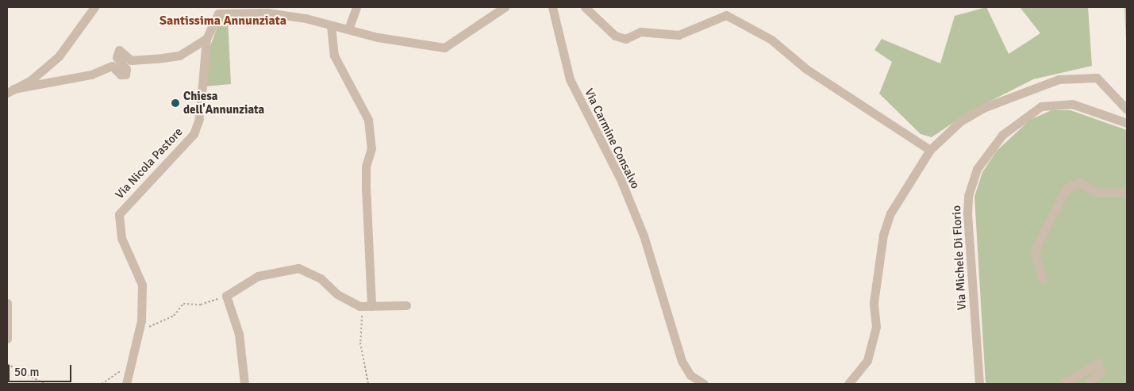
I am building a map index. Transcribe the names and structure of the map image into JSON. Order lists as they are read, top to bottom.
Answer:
{
  "streets": {
    "street": ["Via Carmine Consalvo", "Via Nicola Pastore", "Via Michele Di Florio"]
  },
  "districts": ["Santissima Annunziata"],
  "places": ["Chiesa dell'Annunziata"],
  "scale_bar": "50 m"
}
